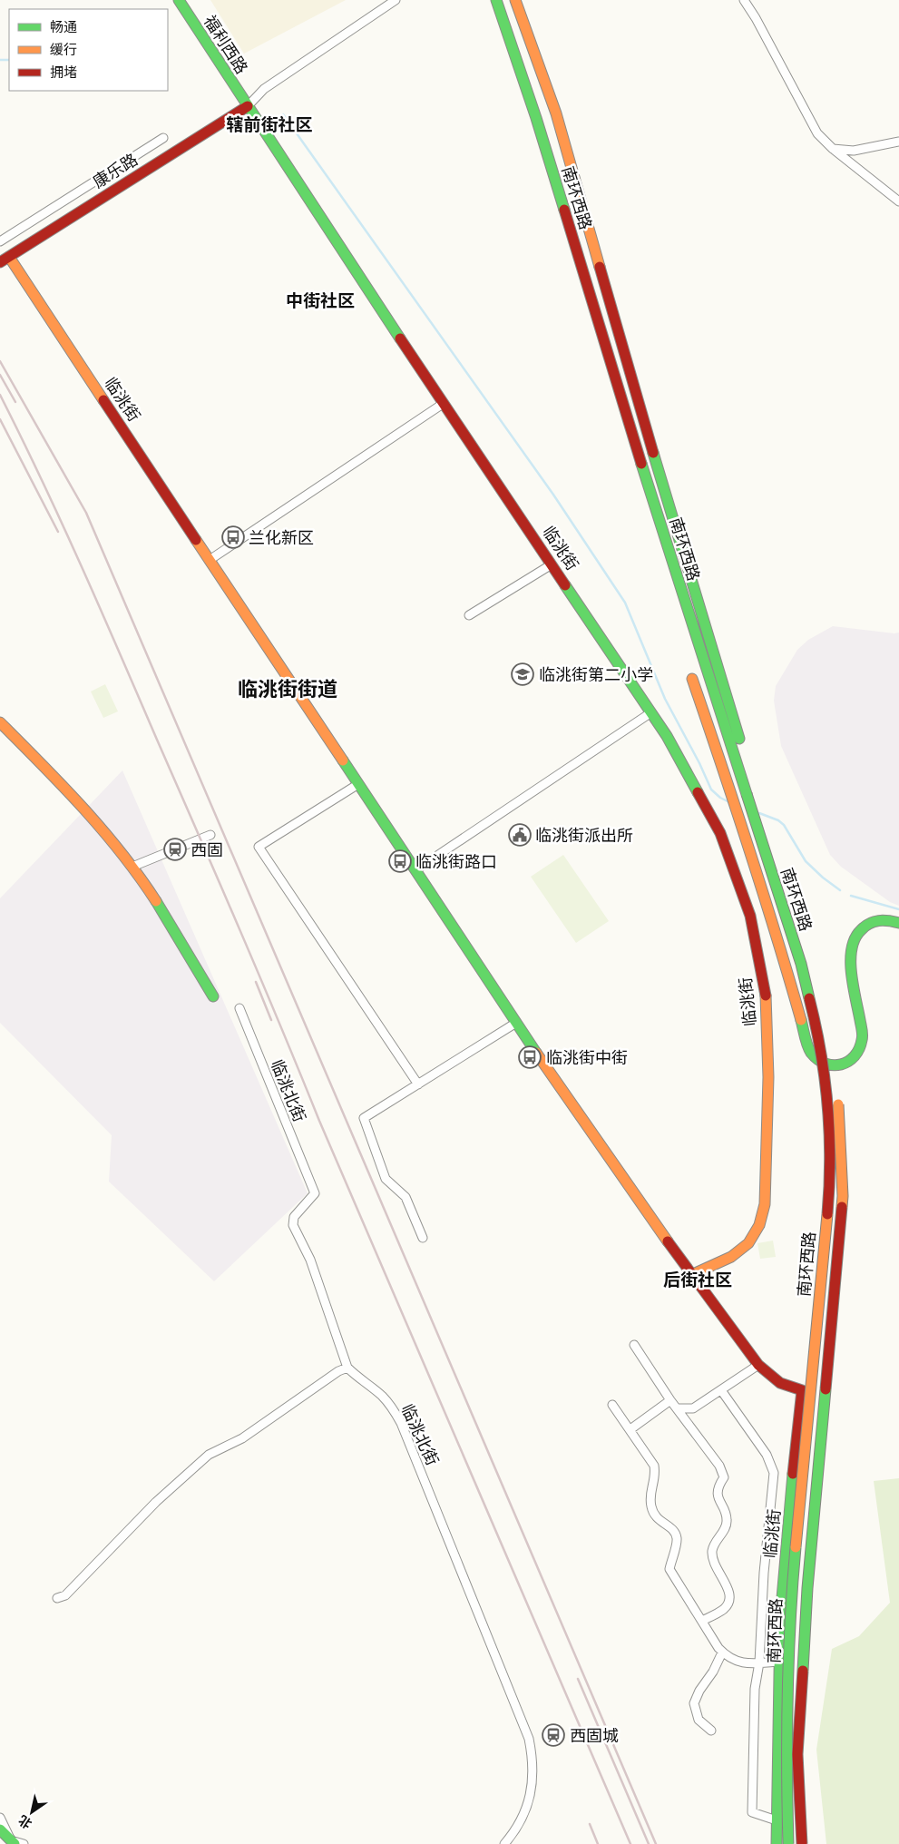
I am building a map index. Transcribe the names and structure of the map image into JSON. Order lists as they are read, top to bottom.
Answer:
{
  "streets": {
    "main road": [
      "福利西路",
      "康乐路",
      "南环西路",
      "临洮街"
    ],
    "street": ["临洮北街"]
  },
  "crossings": [
    ["福利西路", "康乐路"],
    ["福利西路", "临洮街"],
    ["康乐路", "临洮街"]
  ],
  "districts": [
    "辖前街社区",
    "中街社区",
    "临洮街街道",
    "后街社区"
  ],
  "places": {
    "bus stop": ["兰化新区", "临洮街路口", "临洮街中街"],
    "school or university": ["临洮街第二小学"],
    "public building": ["临洮街派出所"],
    "station": ["西固", "西固城"]
  },
  "legend": ["畅通", "缓行", "拥堵"],
  "north": "bottom left"
}
